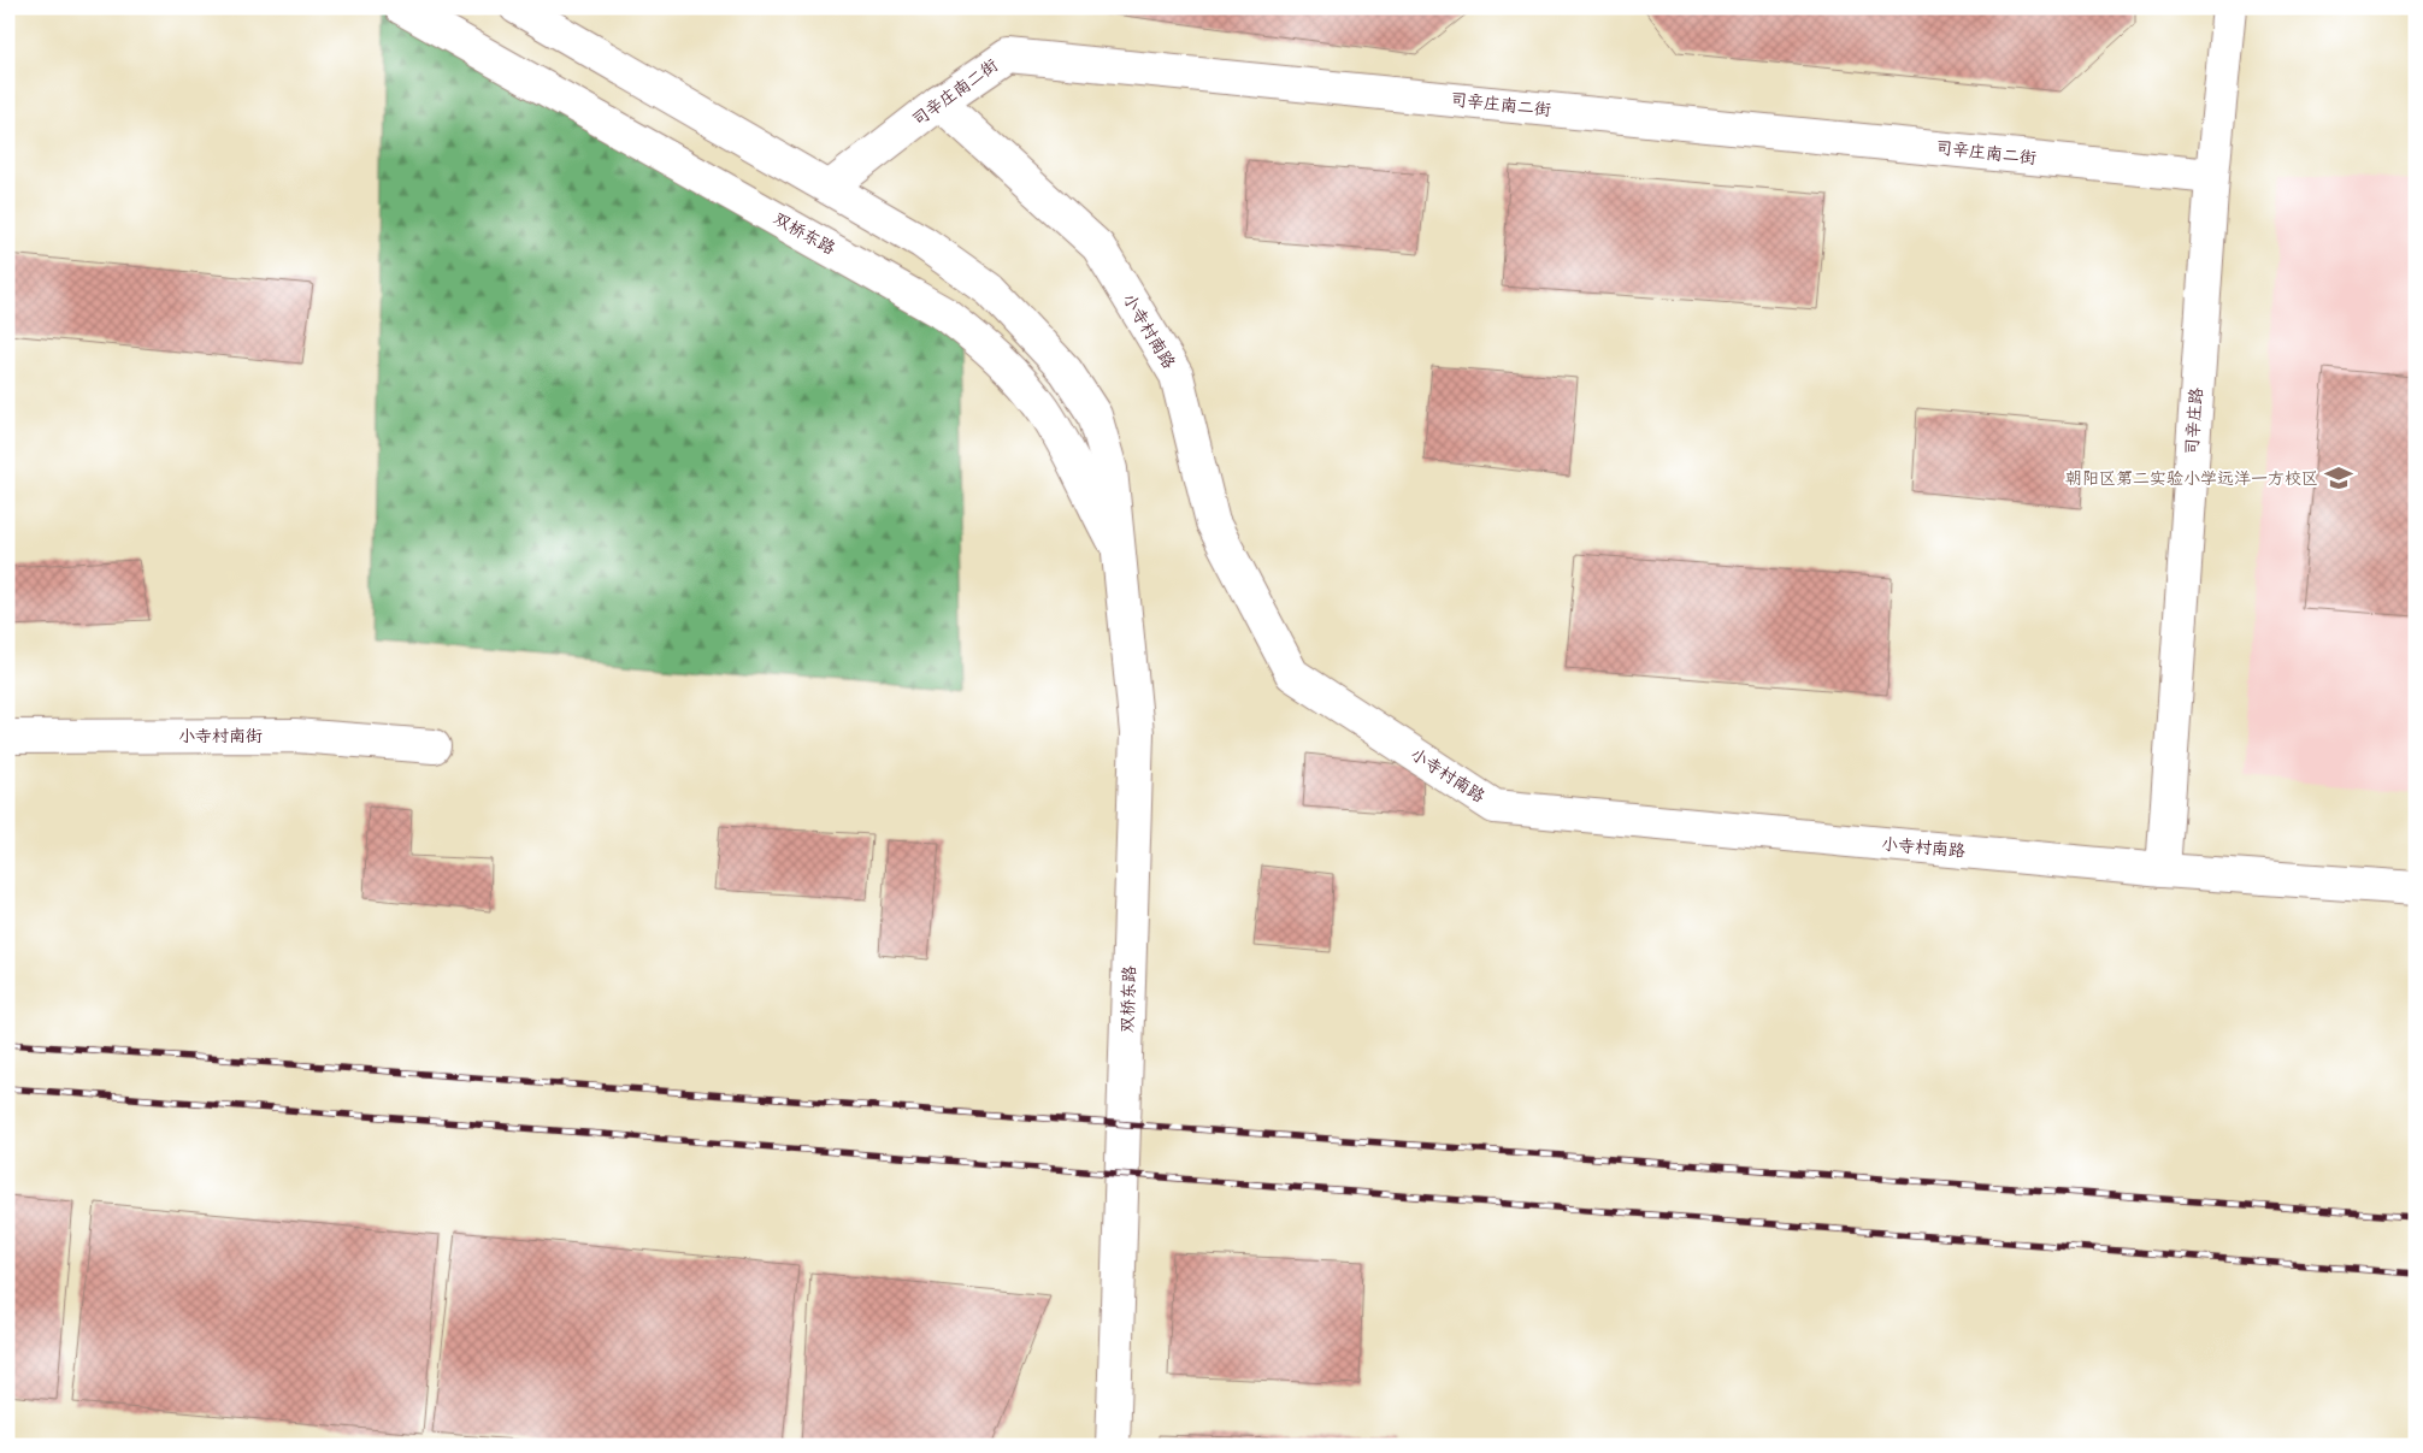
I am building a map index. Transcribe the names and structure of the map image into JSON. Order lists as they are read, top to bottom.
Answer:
{
  "streets": {
    "street": [
      "司辛庄南二街",
      "双桥东路",
      "小寺村南路",
      "司辛庄路",
      "小寺村南街"
    ]
  },
  "crossings": [
    ["司辛庄南二街", "双桥东路"],
    ["司辛庄南二街", "小寺村南路"],
    ["司辛庄南二街", "司辛庄路"],
    ["小寺村南路", "司辛庄路"]
  ],
  "places": {
    "school or university": ["朝阳区第二实验小学远洋一方校区"]
  }
}
